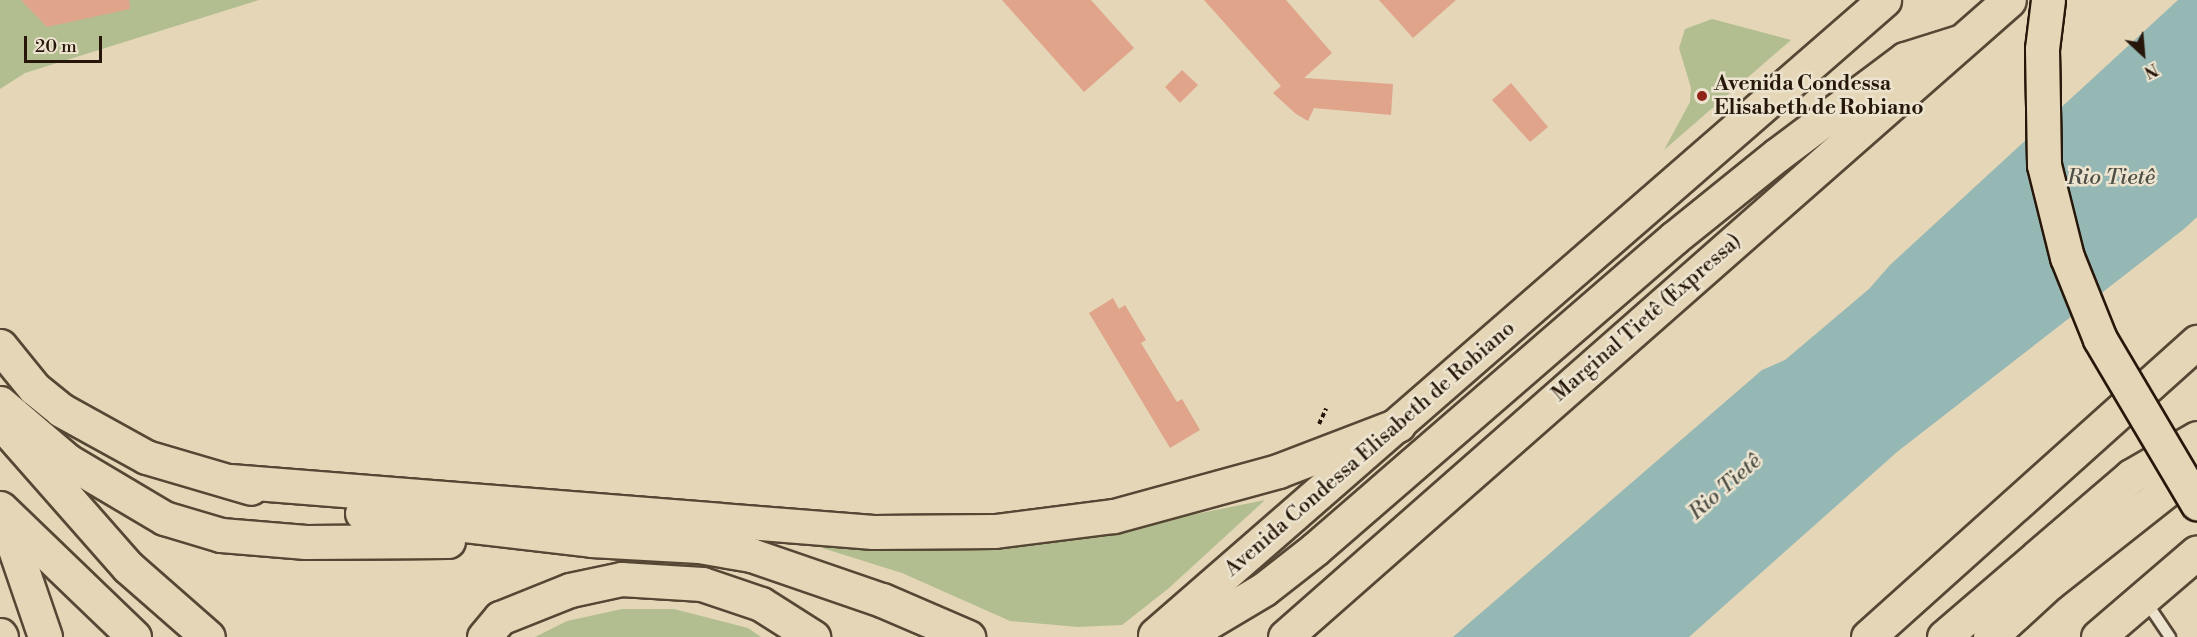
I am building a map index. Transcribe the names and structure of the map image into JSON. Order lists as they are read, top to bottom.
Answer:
{
  "streets": {
    "highway": ["Marginal Tietê (Expressa)", "Avenida Condessa Elisabeth de Robiano"]
  },
  "water": ["Rio Tietê"],
  "places": ["Avenida Condessa Elisabeth de Robiano"],
  "scale_bar": "20 m",
  "north": "bottom right"
}
